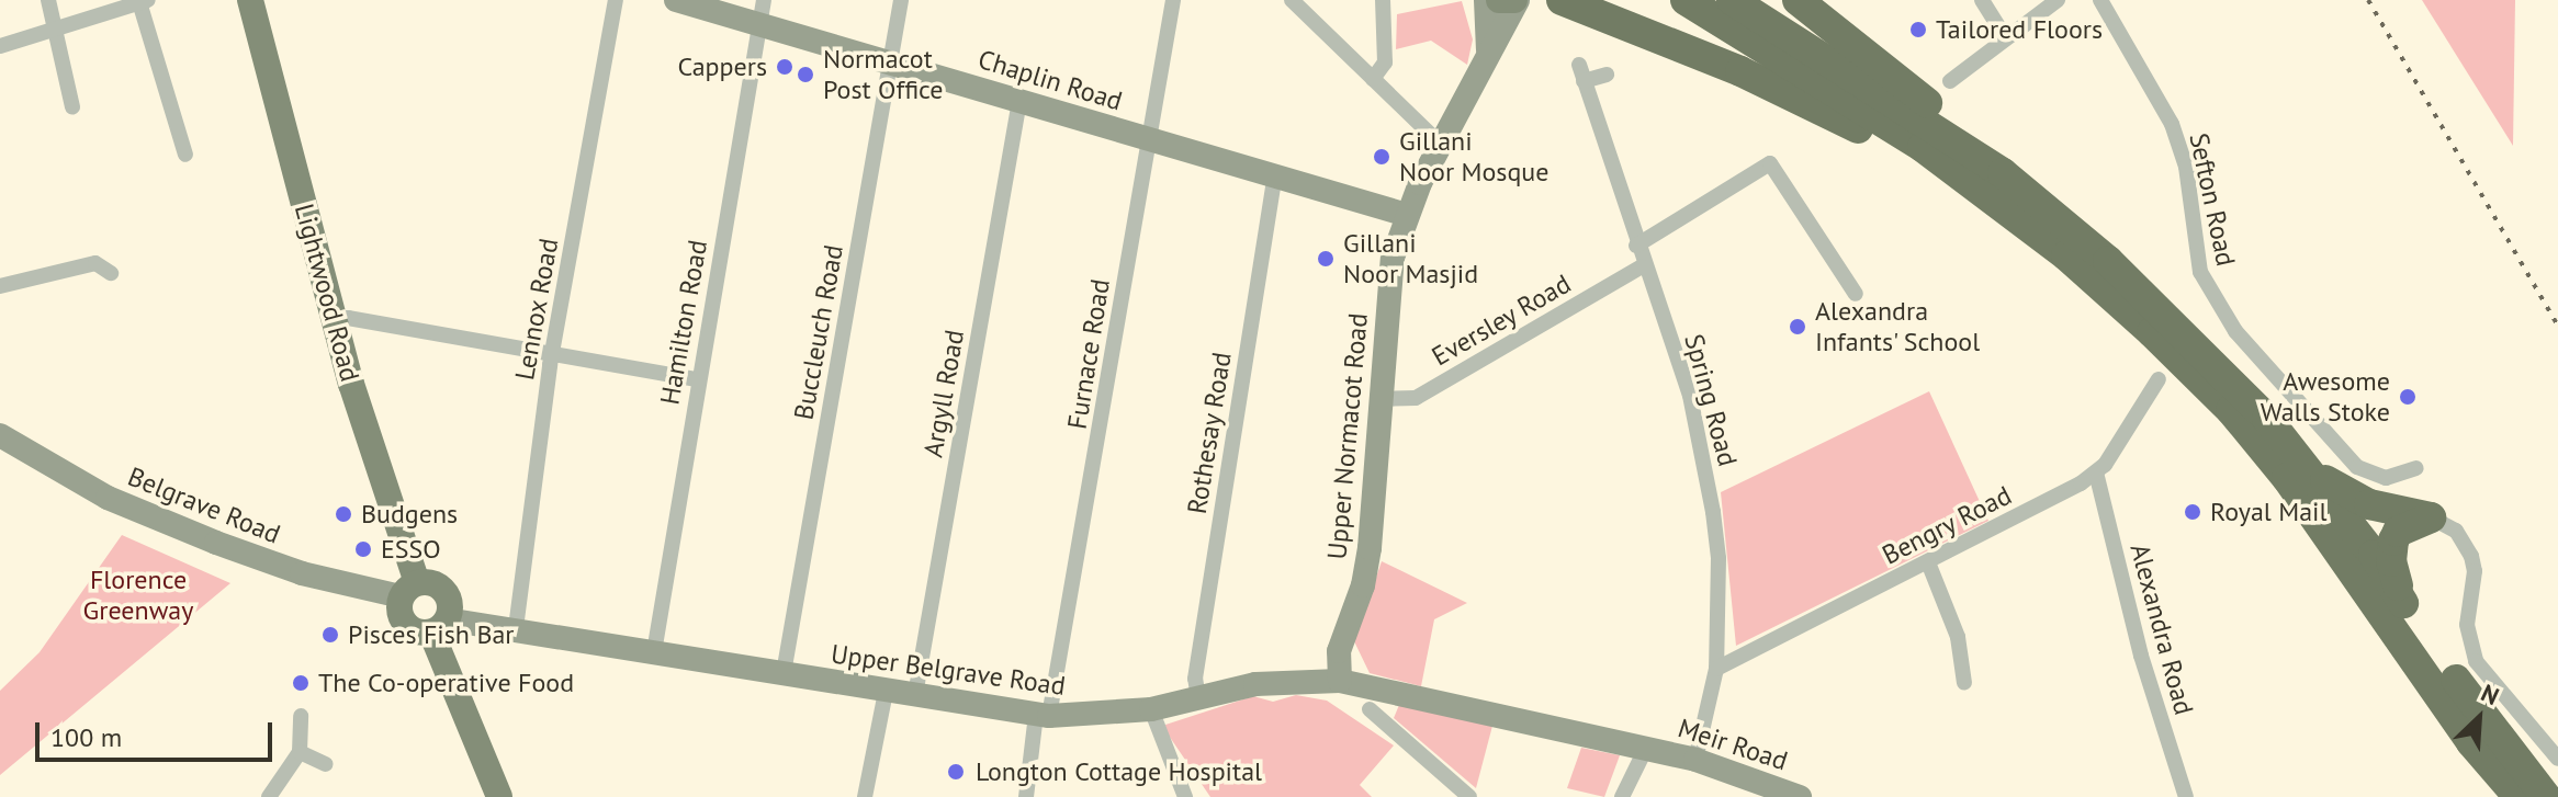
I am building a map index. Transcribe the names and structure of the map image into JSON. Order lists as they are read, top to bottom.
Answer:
{
  "streets": {
    "main road": ["Lightwood Road"],
    "street": [
      "Chaplin Road",
      "Sefton Road",
      "Lennox Road",
      "Eversley Road",
      "Hamilton Road",
      "Buccleuch Road",
      "Furnace Road",
      "Argyll Road",
      "Spring Road",
      "Rothesay Road",
      "Upper Normacot Road",
      "Belgrave Road",
      "Bengry Road",
      "Alexandra Road",
      "Upper Belgrave Road",
      "Meir Road"
    ]
  },
  "crossings": [
    ["Chaplin Road", "Hamilton Road"],
    ["Chaplin Road", "Buccleuch Road"],
    ["Chaplin Road", "Furnace Road"],
    ["Chaplin Road", "Argyll Road"],
    ["Chaplin Road", "Rothesay Road"],
    ["Chaplin Road", "Upper Normacot Road"],
    ["Lightwood Road", "Belgrave Road"],
    ["Lightwood Road", "Upper Belgrave Road"],
    ["Lennox Road", "Upper Belgrave Road"],
    ["Eversley Road", "Spring Road"],
    ["Eversley Road", "Upper Normacot Road"],
    ["Hamilton Road", "Upper Belgrave Road"],
    ["Buccleuch Road", "Upper Belgrave Road"],
    ["Furnace Road", "Upper Belgrave Road"],
    ["Argyll Road", "Upper Belgrave Road"],
    ["Spring Road", "Bengry Road"],
    ["Spring Road", "Meir Road"],
    ["Rothesay Road", "Upper Belgrave Road"],
    ["Upper Normacot Road", "Upper Belgrave Road"],
    ["Belgrave Road", "Upper Belgrave Road"],
    ["Bengry Road", "Alexandra Road"],
    ["Upper Belgrave Road", "Meir Road"]
  ],
  "parks": ["Florence Greenway"],
  "places": [
    "Tailored Floors",
    "Cappers",
    "Normacot Post Office",
    "Gillani Noor Mosque",
    "Gillani Noor Masjid",
    "Alexandra Infants' School",
    "Awesome Walls Stoke",
    "Royal Mail",
    "Budgens",
    "ESSO",
    "Pisces Fish Bar",
    "The Co-operative Food",
    "Longton Cottage Hospital"
  ],
  "scale_bar": "100 m",
  "north": "top right"
}
